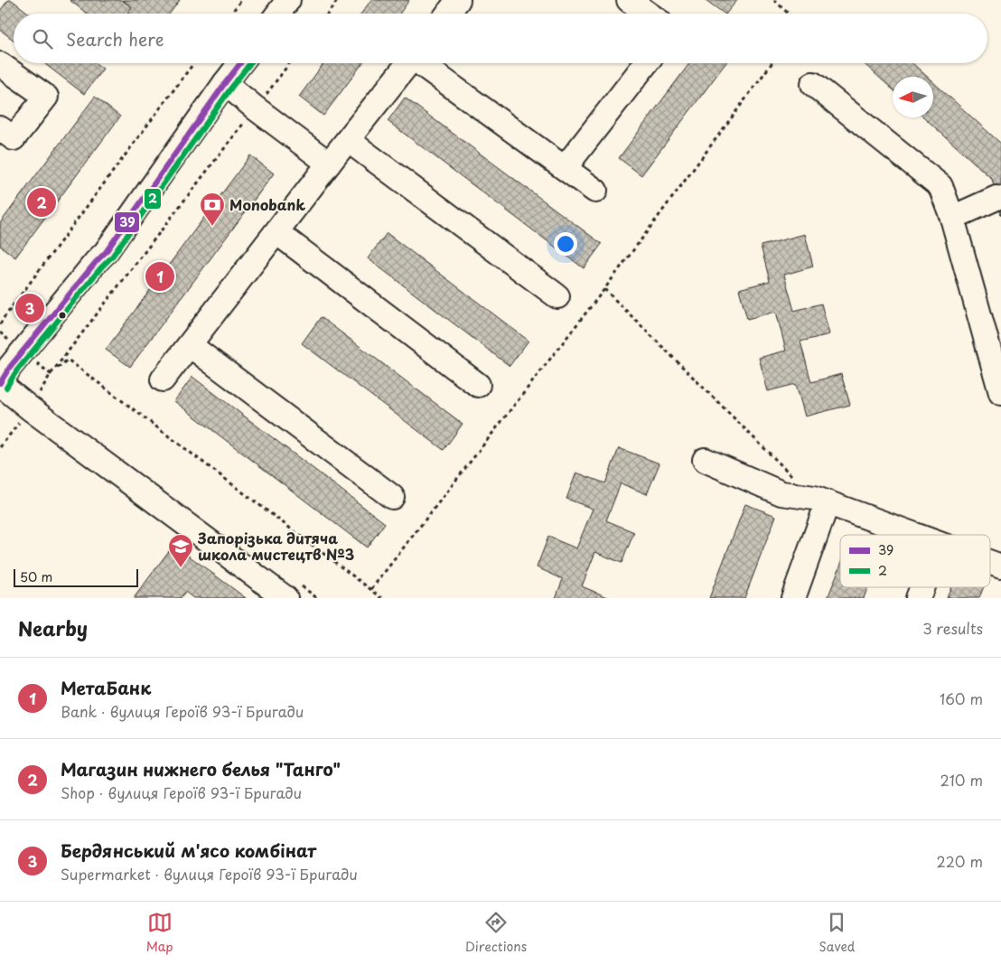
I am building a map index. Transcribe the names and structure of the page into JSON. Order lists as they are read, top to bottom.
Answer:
{
  "places": {
    "bank": ["Monobank"],
    "school or university": ["Запорізька дитяча школа мистецтв №3"]
  },
  "lines": ["transit line 39", "transit line 2"],
  "legend": ["39", "2"],
  "scale_bar": "50 m",
  "north": "left",
  "page": {
    "search": "Search here",
    "pins": ["2", "1", "3"],
    "scale": "50 m",
    "heading": ["Nearby", "3 results"],
    "list": [
      {
        "mark": "1",
        "name": "МетаБанк",
        "note": "Bank · вулиця Героїв 93-ї Бригади",
        "value": "160 m"
      },
      {
        "mark": "2",
        "name": "Магазин нижнего белья \"Танго\"",
        "note": "Shop · вулиця Героїв 93-ї Бригади",
        "value": "210 m"
      },
      {
        "mark": "3",
        "name": "Бердянський м'ясо комбінат",
        "note": "Supermarket · вулиця Героїв 93-ї Бригади",
        "value": "220 m"
      }
    ],
    "nav": ["Map", "Directions", "Saved"]
  }
}
